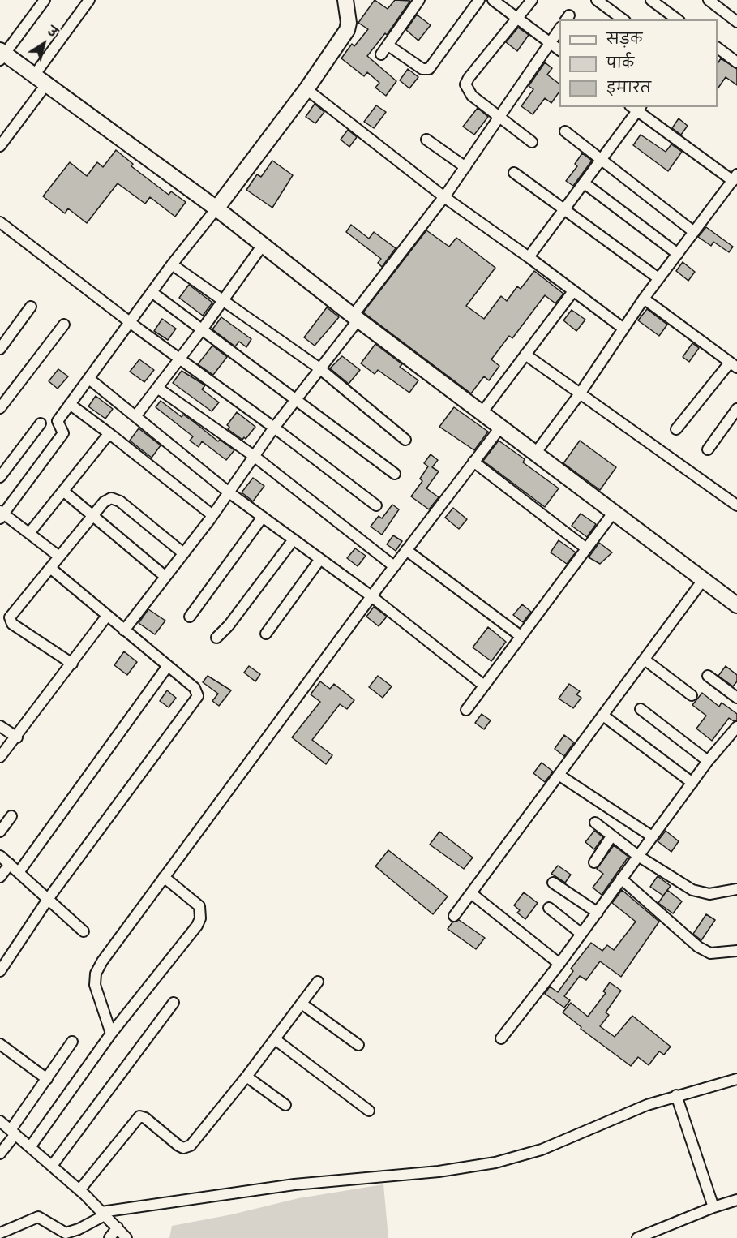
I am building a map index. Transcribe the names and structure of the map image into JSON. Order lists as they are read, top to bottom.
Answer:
{
  "legend": ["सड़क", "पार्क", "इमारत"],
  "north": "top right"
}
